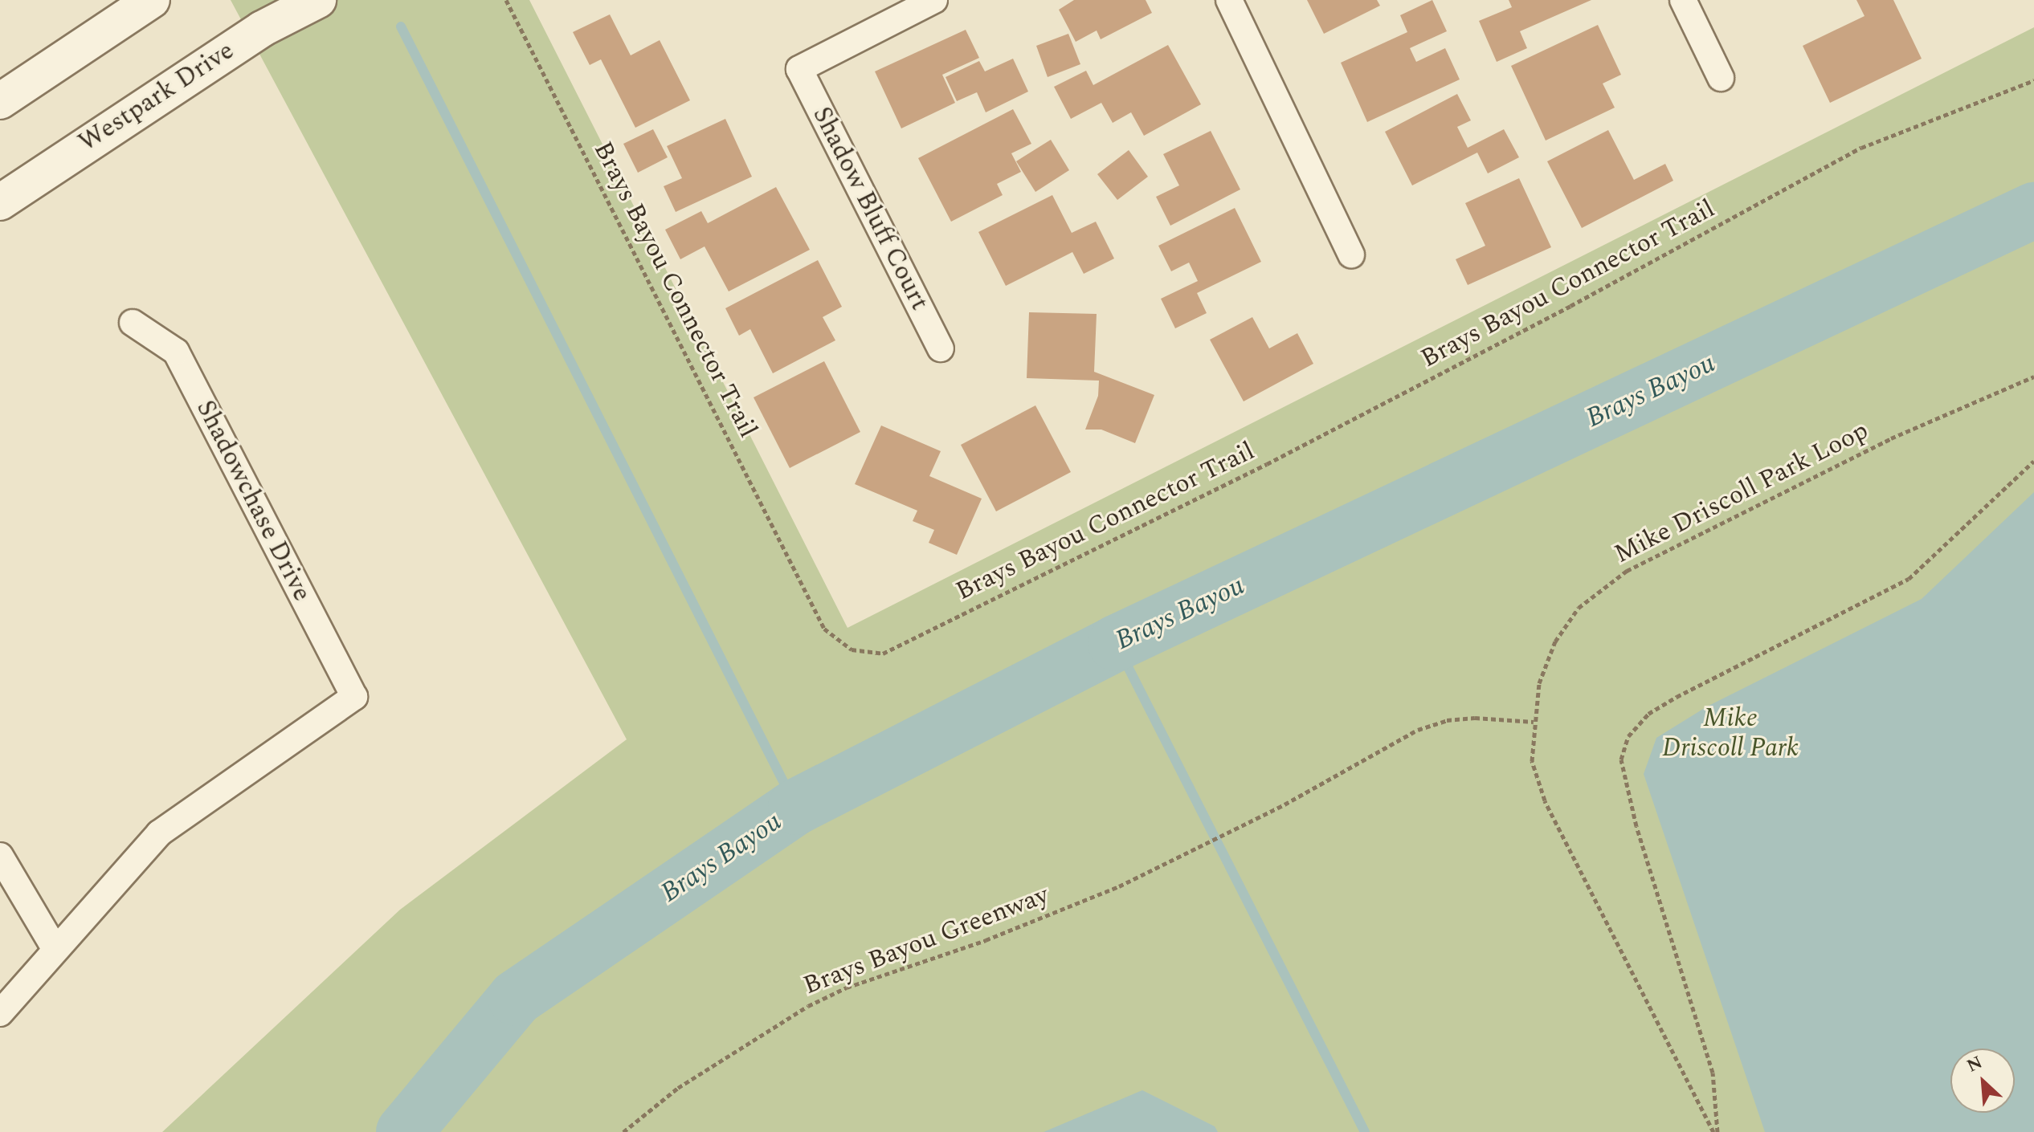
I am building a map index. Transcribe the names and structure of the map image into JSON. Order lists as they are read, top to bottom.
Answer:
{
  "streets": {
    "main road": ["Westpark Drive"],
    "street": ["Shadow Bluff Court", "Shadowchase Drive"],
    "path": ["Brays Bayou Connector Trail", "Mike Driscoll Park Loop", "Brays Bayou Greenway"]
  },
  "crossings": [
    ["Mike Driscoll Park Loop", "Brays Bayou Greenway"]
  ],
  "water": ["Brays Bayou"],
  "parks": ["Mike Driscoll Park"],
  "north": "top left"
}
